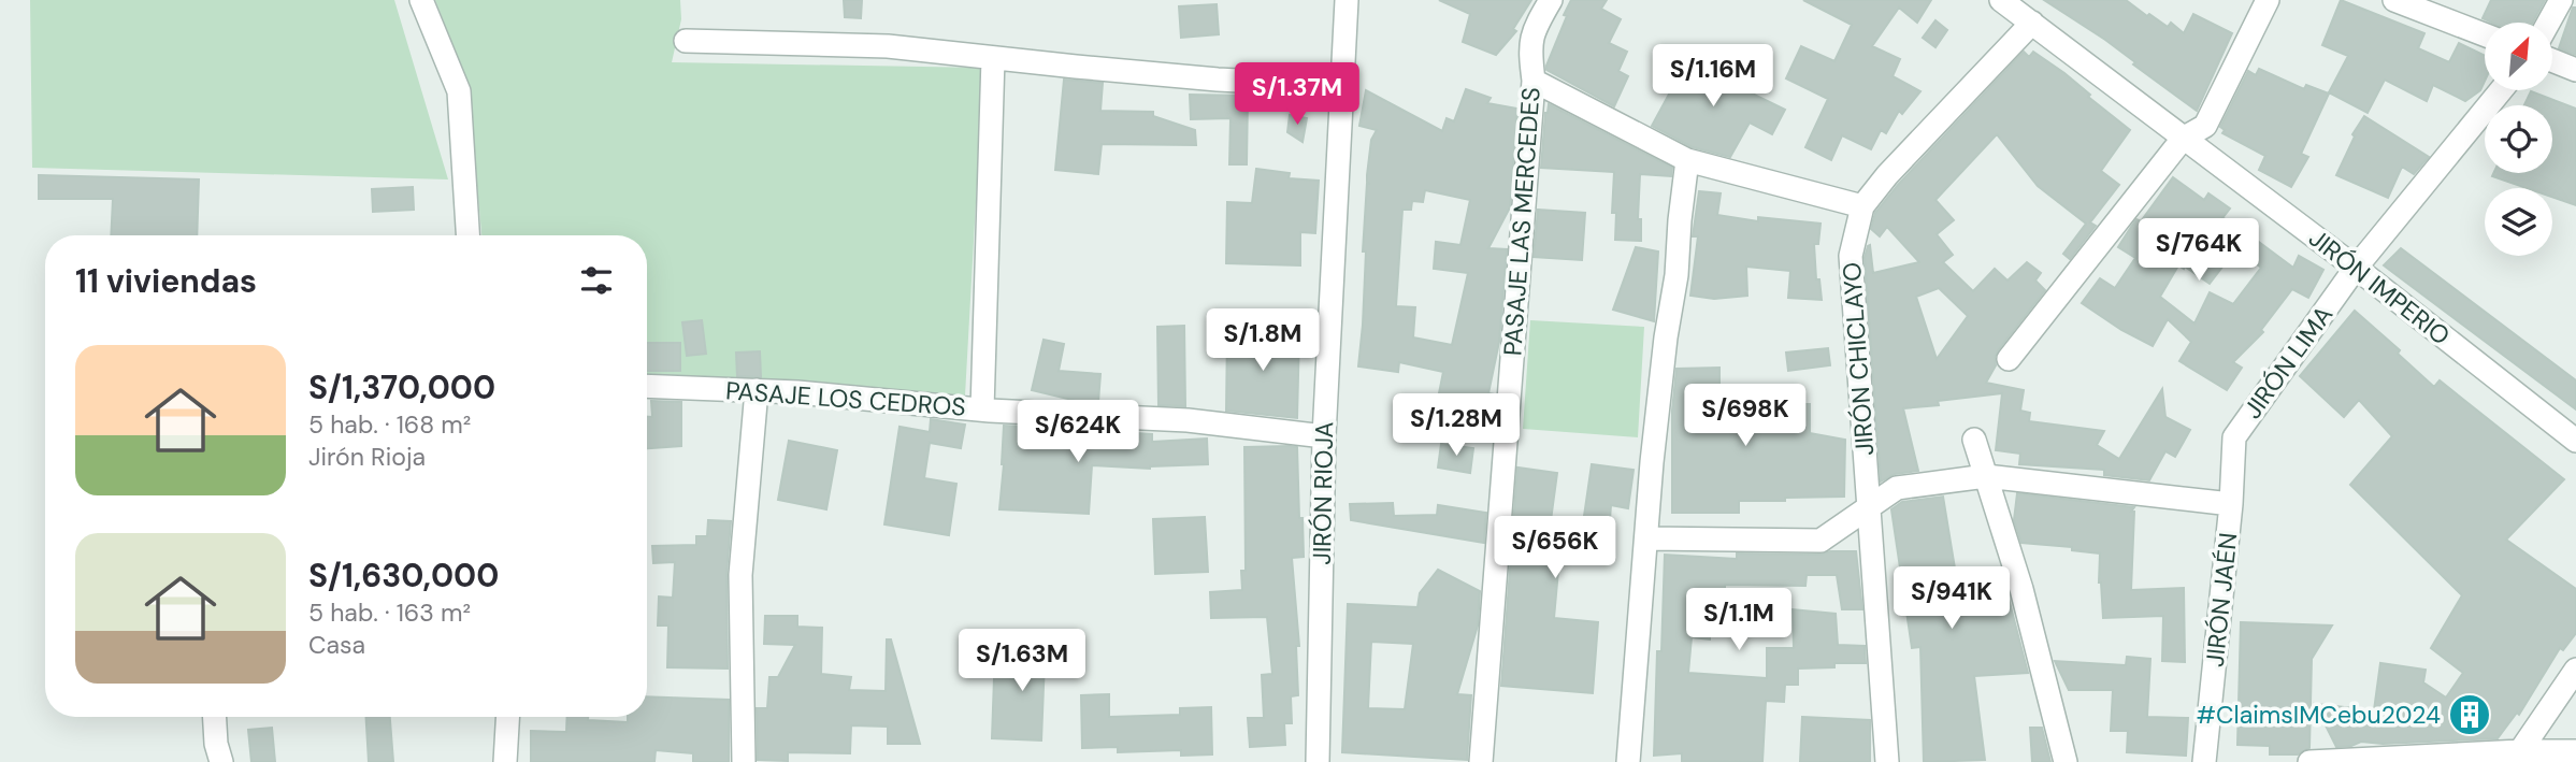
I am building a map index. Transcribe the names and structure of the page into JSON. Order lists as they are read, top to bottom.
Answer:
{
  "streets": {
    "street": [
      "PASAJE LAS MERCEDES",
      "JIRÓN IMPERIO",
      "JIRÓN CHICLAYO",
      "JIRÓN LIMA",
      "PASAJE LOS CEDROS",
      "JIRÓN RIOJA",
      "JIRÓN JAÉN"
    ]
  },
  "crossings": [
    ["JIRÓN IMPERIO", "JIRÓN CHICLAYO"],
    ["JIRÓN IMPERIO", "JIRÓN LIMA"],
    ["JIRÓN LIMA", "JIRÓN JAÉN"],
    ["PASAJE LOS CEDROS", "JIRÓN RIOJA"]
  ],
  "places": {
    "building": ["#ClaimsIMCebu2024"]
  },
  "north": "top right",
  "page": {
    "price": [
      "S/1.16M",
      "S/1.37M",
      "S/764K",
      "S/1.8M",
      "S/698K",
      "S/1.28M",
      "S/624K",
      "S/656K",
      "S/941K",
      "S/1.1M",
      "S/1.63M"
    ],
    "heading": "11 viviendas",
    "list": [
      {
        "name": "S/1,370,000",
        "note": "5 hab. · 168 m² · Jirón Rioja"
      },
      {
        "name": "S/1,630,000",
        "note": "5 hab. · 163 m² · Casa"
      }
    ]
  }
}
